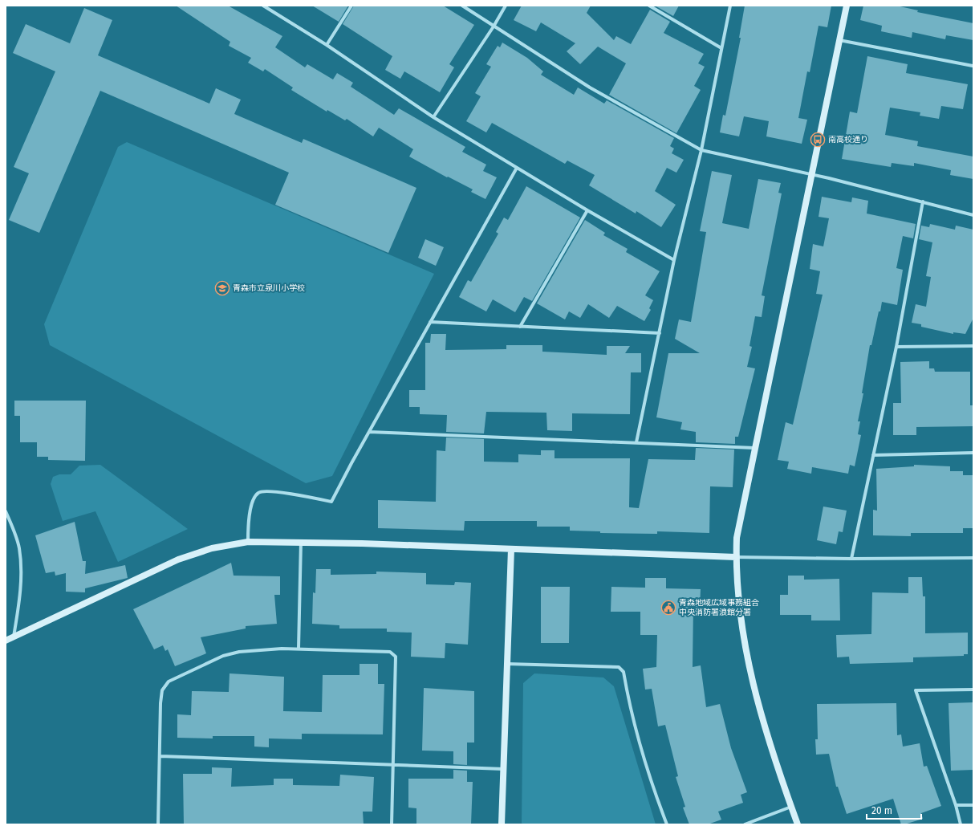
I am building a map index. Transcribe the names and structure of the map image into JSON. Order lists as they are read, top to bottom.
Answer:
{
  "places": {
    "bus stop": ["南高校通り"],
    "school or university": ["青森市立泉川小学校"],
    "public building": ["青森地域広域事務組合 中央消防署浪館分署"]
  },
  "scale_bar": "20 m"
}
